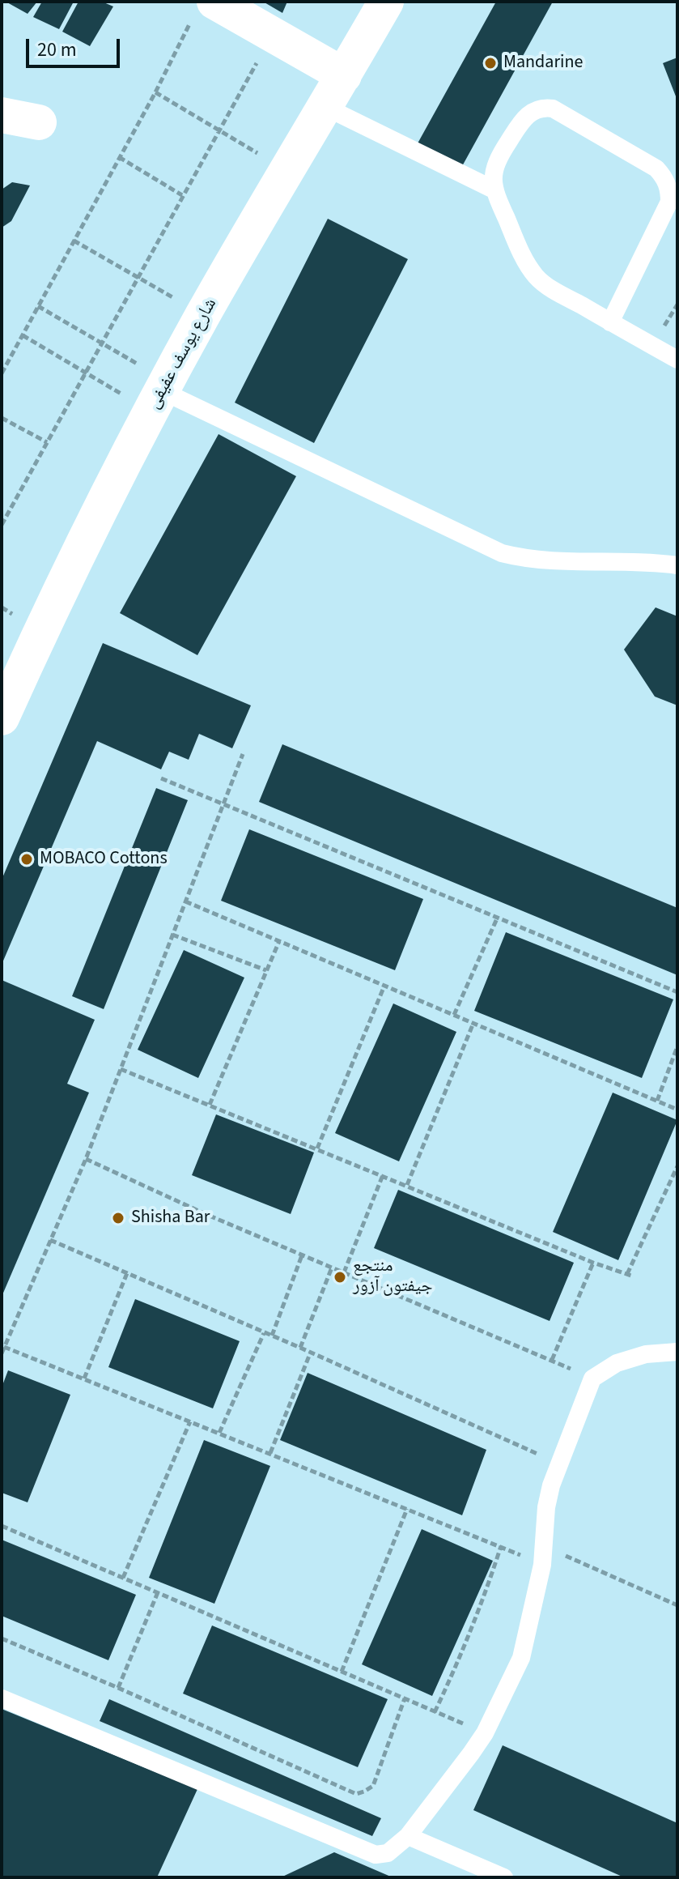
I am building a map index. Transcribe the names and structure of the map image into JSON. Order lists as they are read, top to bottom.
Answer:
{
  "streets": {
    "street": ["شارع يوسف عفيفى"]
  },
  "places": [
    "Mandarine",
    "MOBACO Cottons",
    "Shisha Bar",
    "منتجع جيفتون آزور"
  ],
  "scale_bar": "20 m"
}
